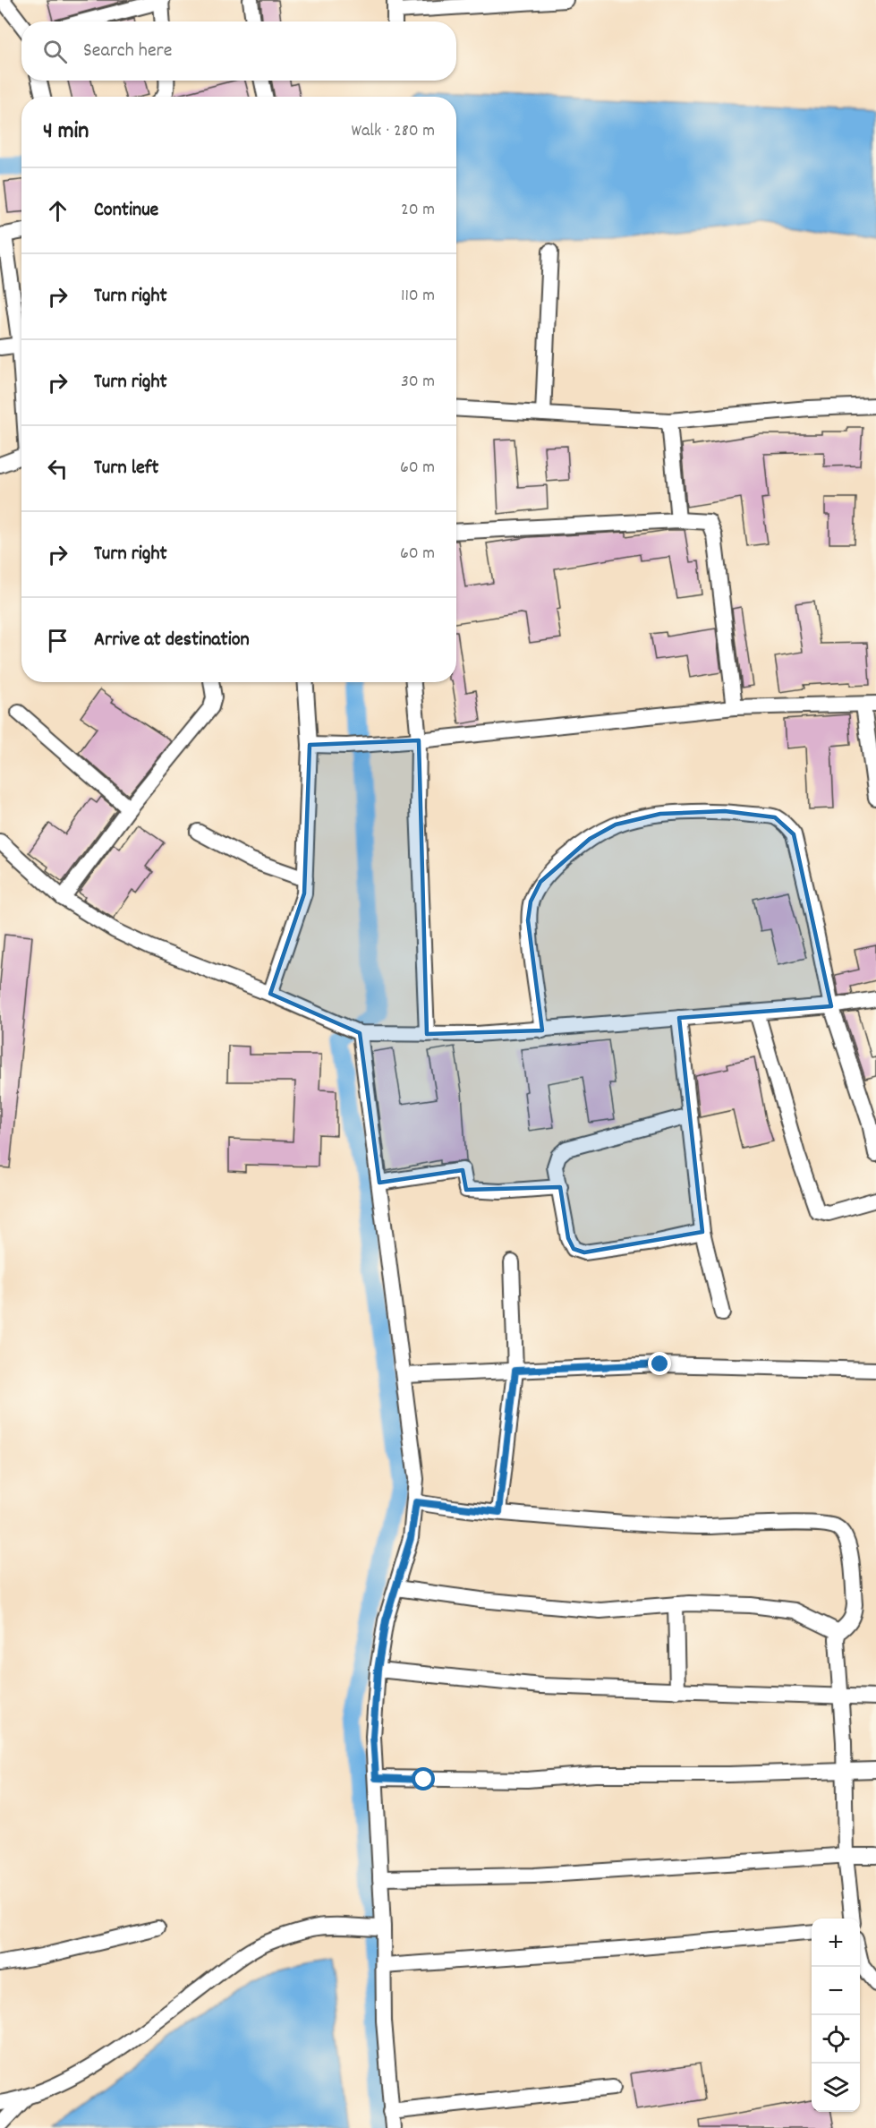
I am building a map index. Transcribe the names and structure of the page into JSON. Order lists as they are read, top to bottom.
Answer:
{
  "page": {
    "search": "Search here",
    "heading": ["4 min", "Walk · 280 m"],
    "list": [
      ["Continue", "20 m"],
      ["Turn right", "110 m"],
      ["Turn right", "30 m"],
      ["Turn left", "60 m"],
      ["Turn right", "60 m"],
      "Arrive at destination"
    ],
    "map_buttons": ["+", "−"]
  }
}
